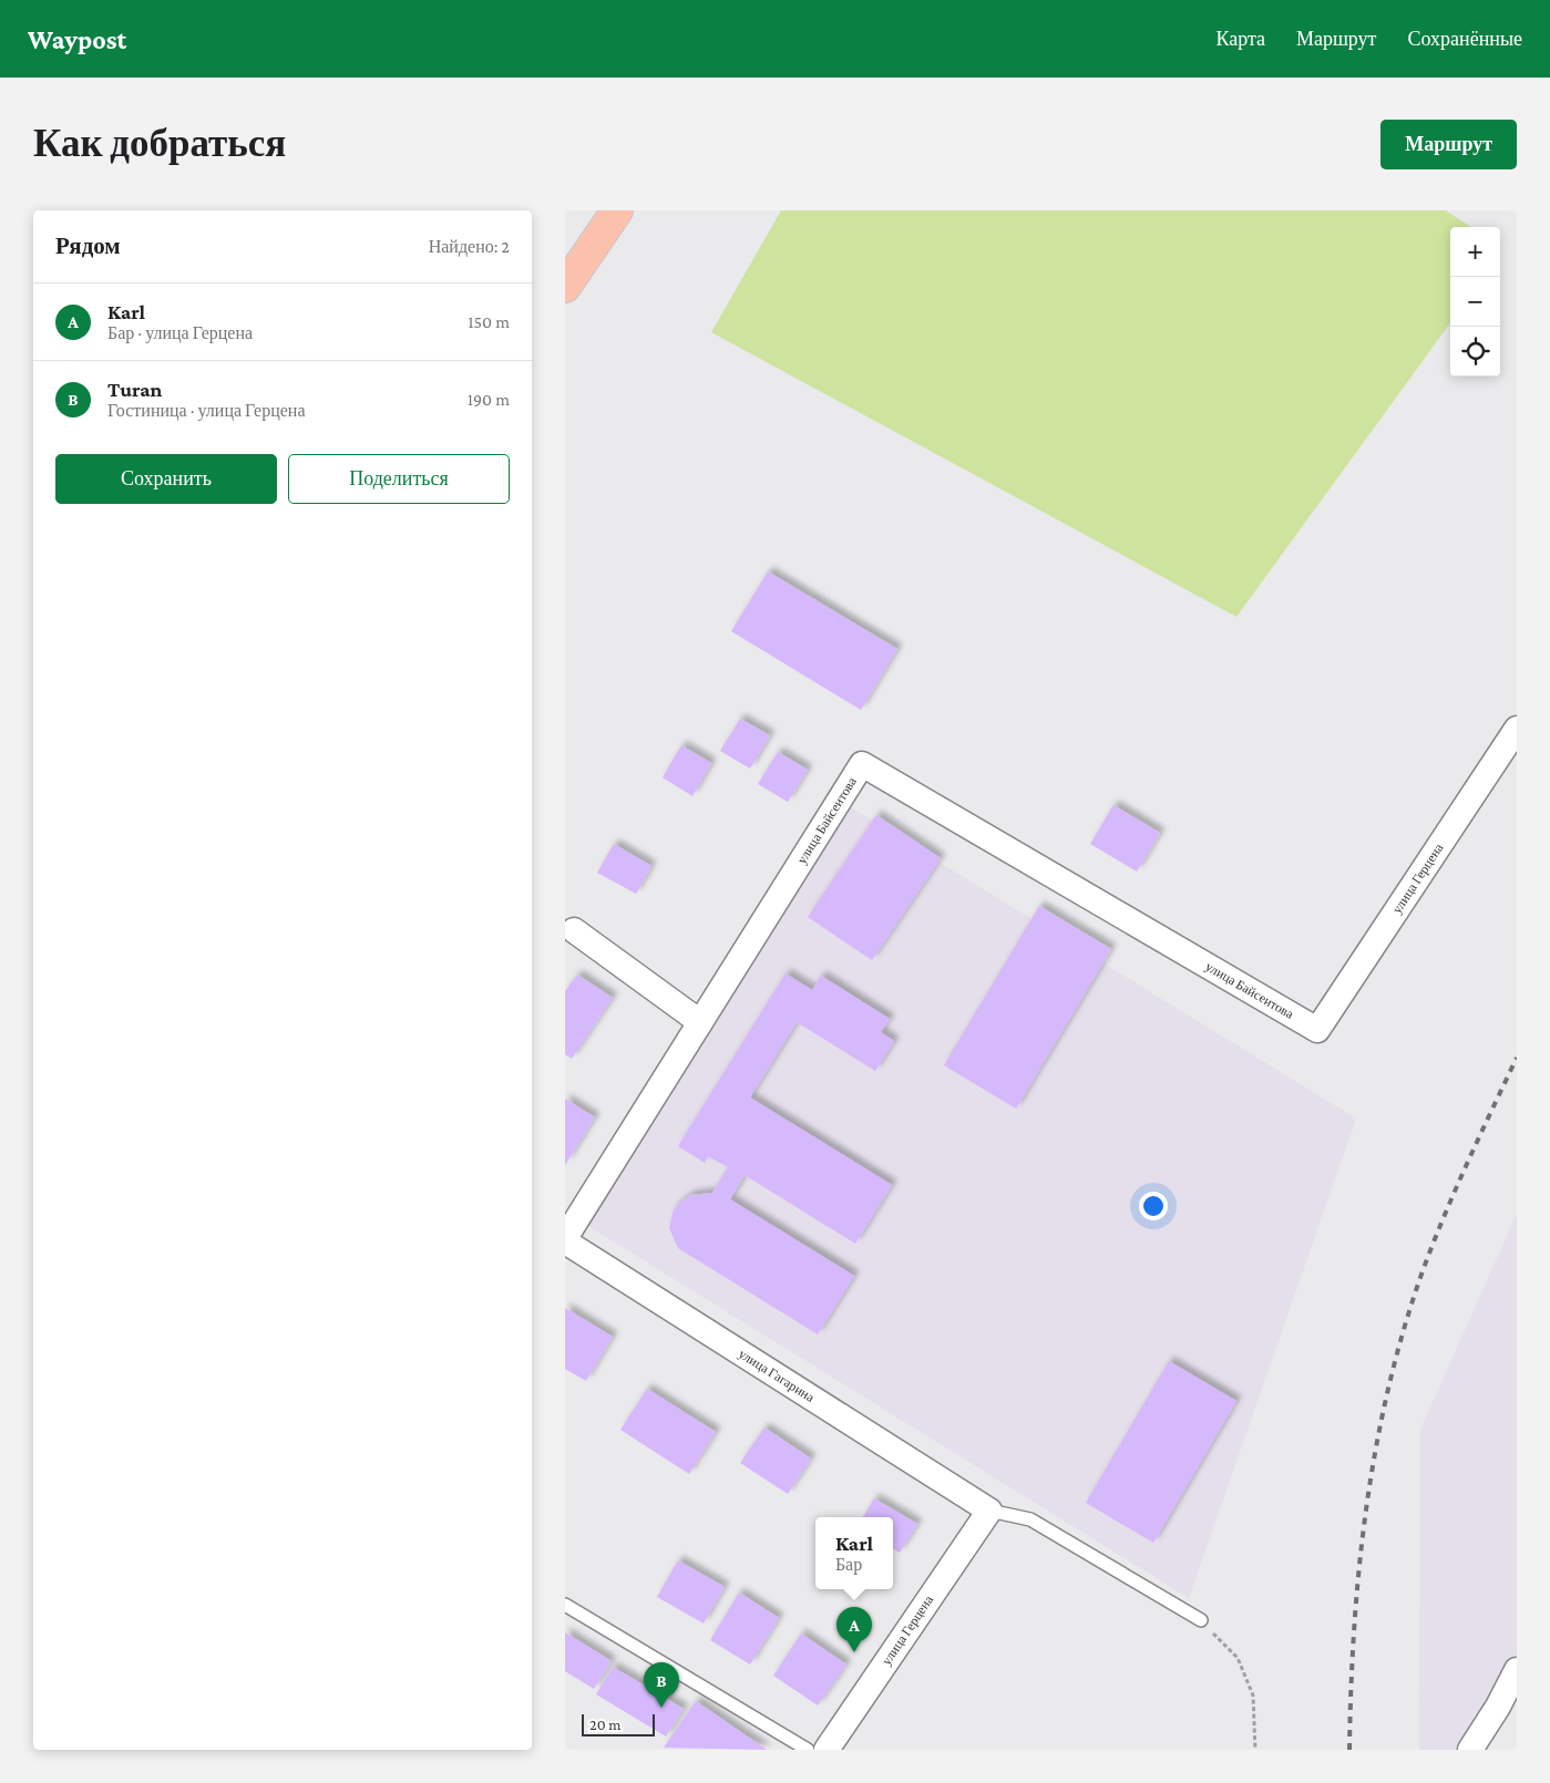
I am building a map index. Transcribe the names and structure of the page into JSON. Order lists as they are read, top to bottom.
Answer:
{
  "streets": {
    "street": ["улица Байсеитова", "улица Герцена", "улица Гагарина"]
  },
  "crossings": [
    ["улица Байсеитова", "улица Герцена"],
    ["улица Байсеитова", "улица Гагарина"],
    ["улица Герцена", "улица Гагарина"]
  ],
  "scale_bar": "20 m",
  "page": {
    "header": "Waypost",
    "nav": ["Карта", "Маршрут", "Сохранённые"],
    "buttons": [
      "Маршрут",
      ["Сохранить", "Поделиться"]
    ],
    "title": "Как добраться",
    "heading": ["Рядом", "Найдено: 2"],
    "map_buttons": ["+", "−"],
    "list": [
      {
        "mark": "A",
        "name": "Karl",
        "note": "Бар · улица Герцена",
        "value": "150 m"
      },
      {
        "mark": "B",
        "name": "Turan",
        "note": "Гостиница · улица Герцена",
        "value": "190 m"
      }
    ],
    "popup": ["Karl", "Бар"],
    "pins": ["A", "B"],
    "scale": "20 m"
  }
}
